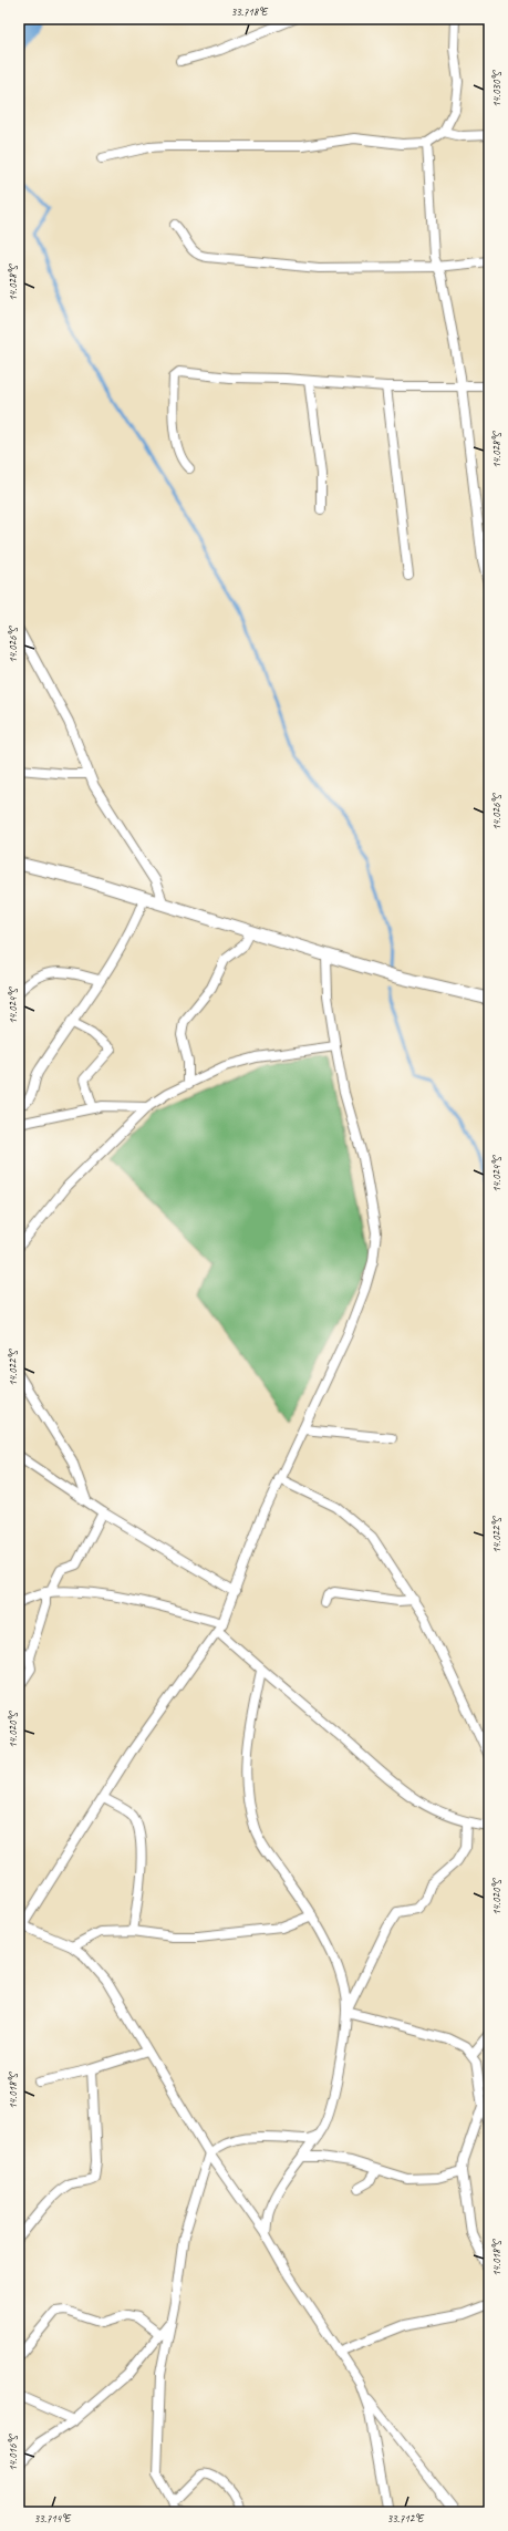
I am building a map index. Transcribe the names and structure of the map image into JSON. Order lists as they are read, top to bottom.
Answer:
{
  "coordinates": [
    "33.718°E",
    "14.030°S",
    "14.028°S",
    "14.026°S",
    "14.024°S",
    "14.022°S",
    "14.020°S",
    "14.018°S",
    "14.016°S",
    "33.714°E",
    "33.712°E"
  ]
}
